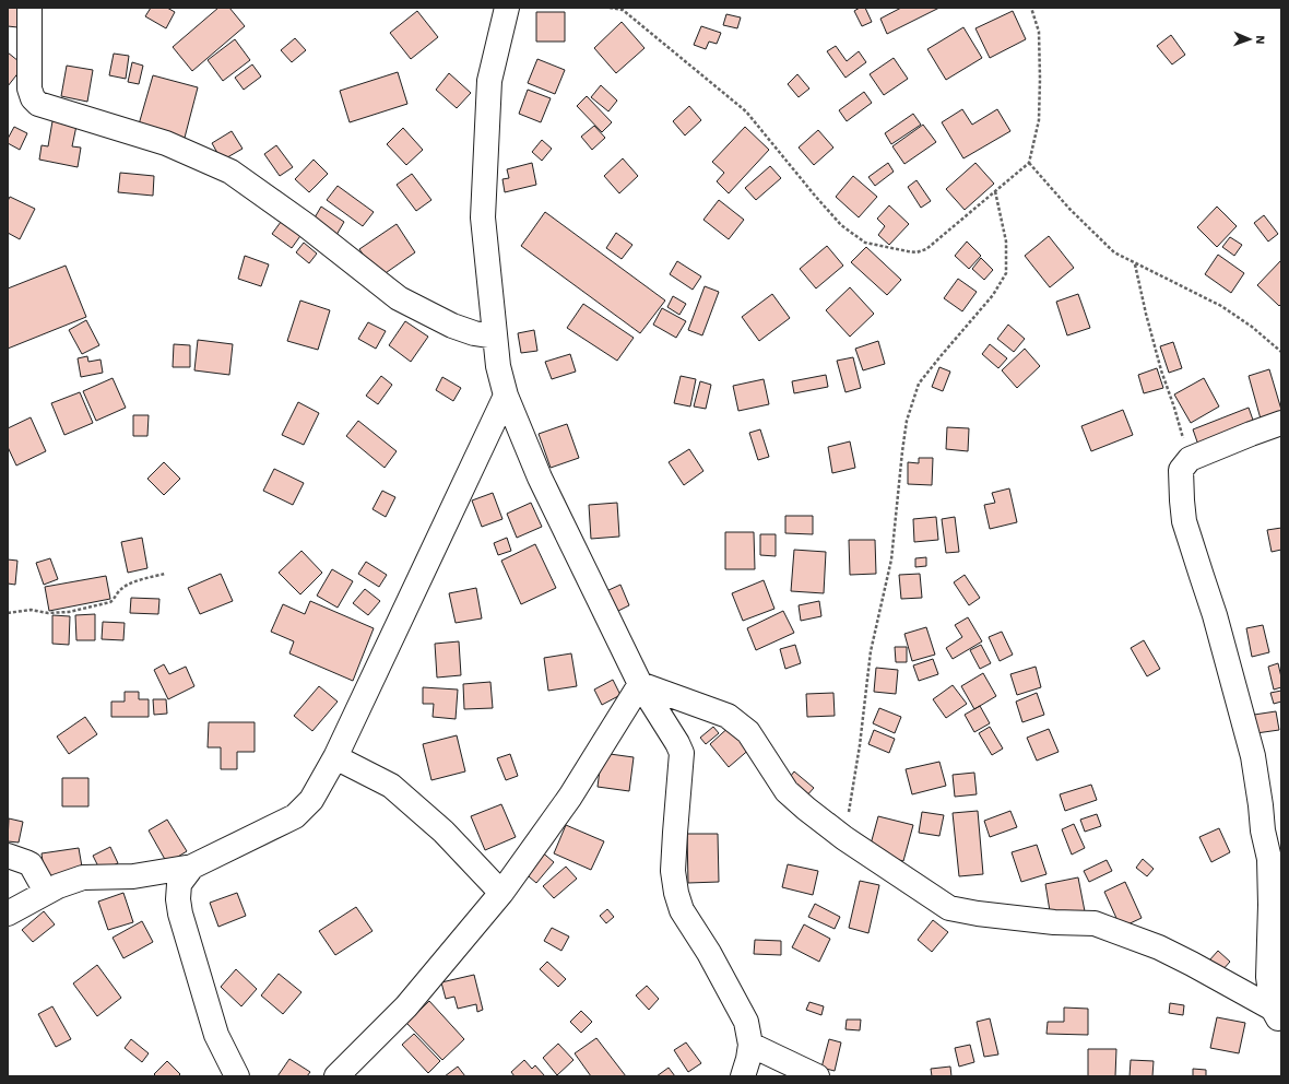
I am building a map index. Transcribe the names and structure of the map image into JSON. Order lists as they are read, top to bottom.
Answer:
{
  "north": "right"
}
